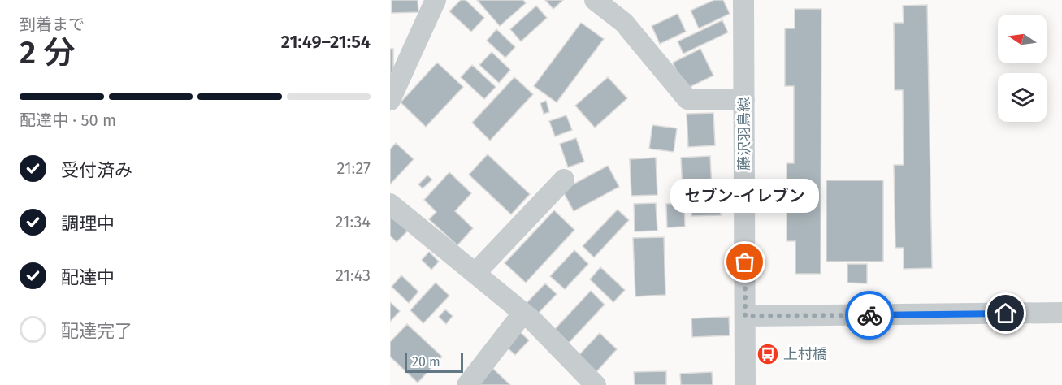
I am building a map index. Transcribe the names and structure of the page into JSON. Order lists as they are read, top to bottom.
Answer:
{
  "streets": {
    "street": ["藤沢羽鳥線"]
  },
  "places": {
    "other": ["セブン-イレブン"],
    "bus stop": ["上村橋"]
  },
  "scale_bar": "20 m",
  "north": "left",
  "page": {
    "heading": ["2 分", "到着まで", "21:49–21:54"],
    "bar": "配達中 · 50 m",
    "list": [
      ["受付済み", "21:27"],
      ["調理中", "21:34"],
      ["配達中", "21:43"],
      "配達完了"
    ],
    "bubble": "セブン-イレブン",
    "scale": "20 m"
  }
}
